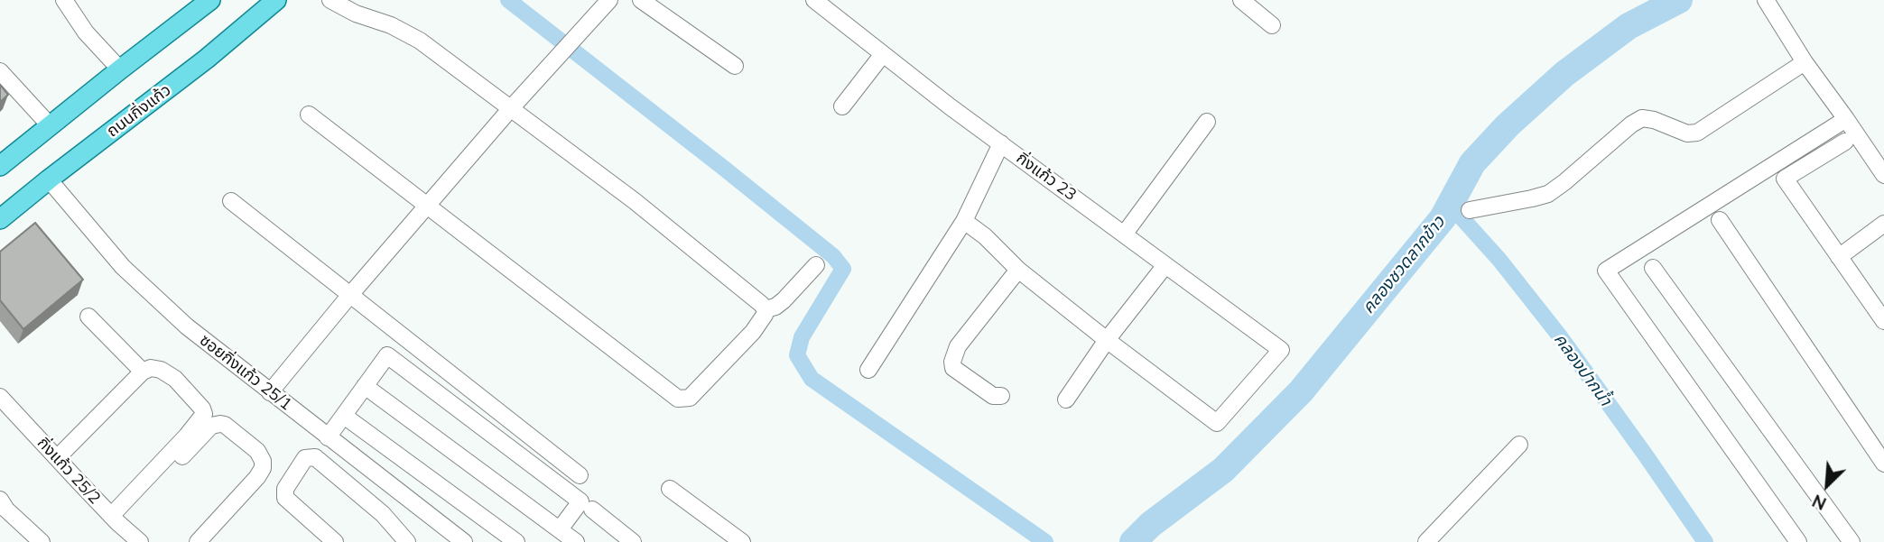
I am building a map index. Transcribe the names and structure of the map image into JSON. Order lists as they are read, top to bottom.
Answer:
{
  "streets": {
    "main road": ["ถนนกิ่งแก้ว"],
    "street": ["กิ่งแก้ว 23", "ซอยกิ่งแก้ว 25/1", "กิ่งแก้ว 25/2"]
  },
  "crossings": [
    ["ถนนกิ่งแก้ว", "ซอยกิ่งแก้ว 25/1"]
  ],
  "water": ["คลองชวดลากข้าว", "คลองปากน้ำ"],
  "north": "bottom left"
}
